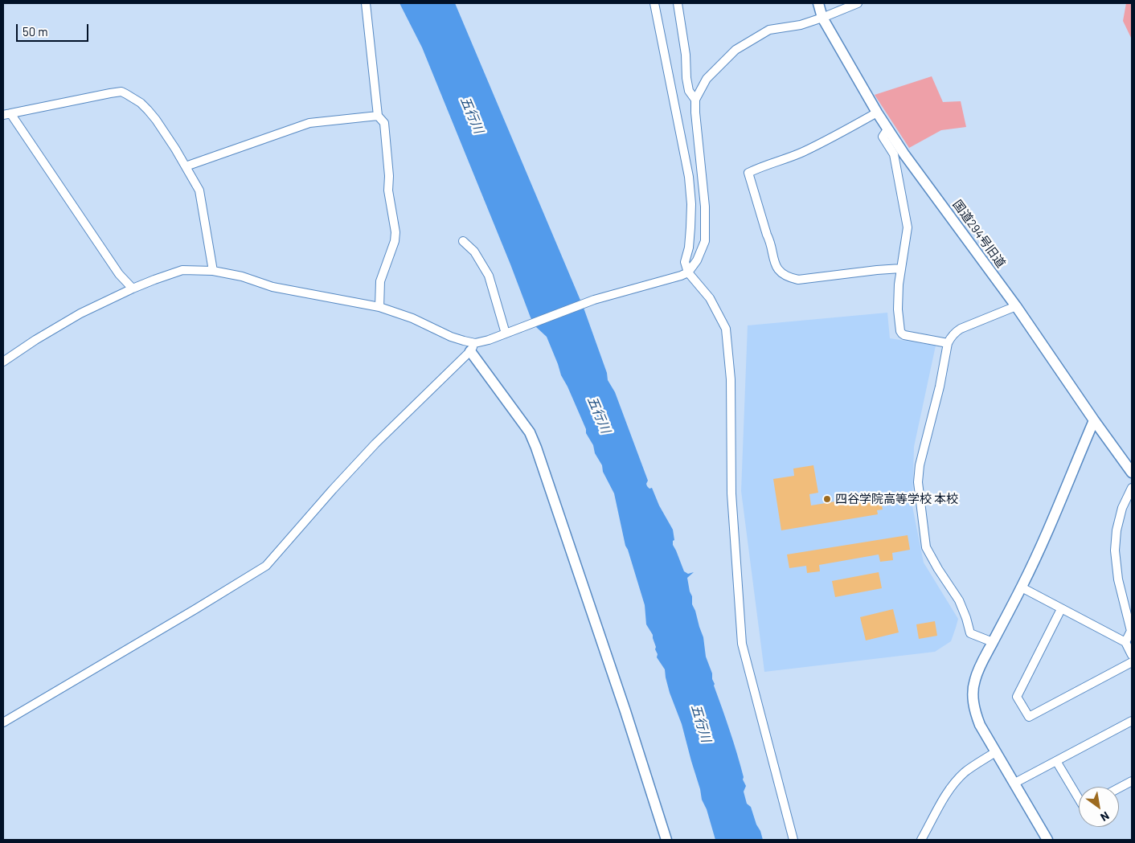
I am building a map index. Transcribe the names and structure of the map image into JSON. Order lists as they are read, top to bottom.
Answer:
{
  "streets": {
    "street": ["国道294号旧道"]
  },
  "water": ["五行川"],
  "places": ["四谷学院高等学校 本校"],
  "scale_bar": "50 m",
  "north": "bottom right"
}
